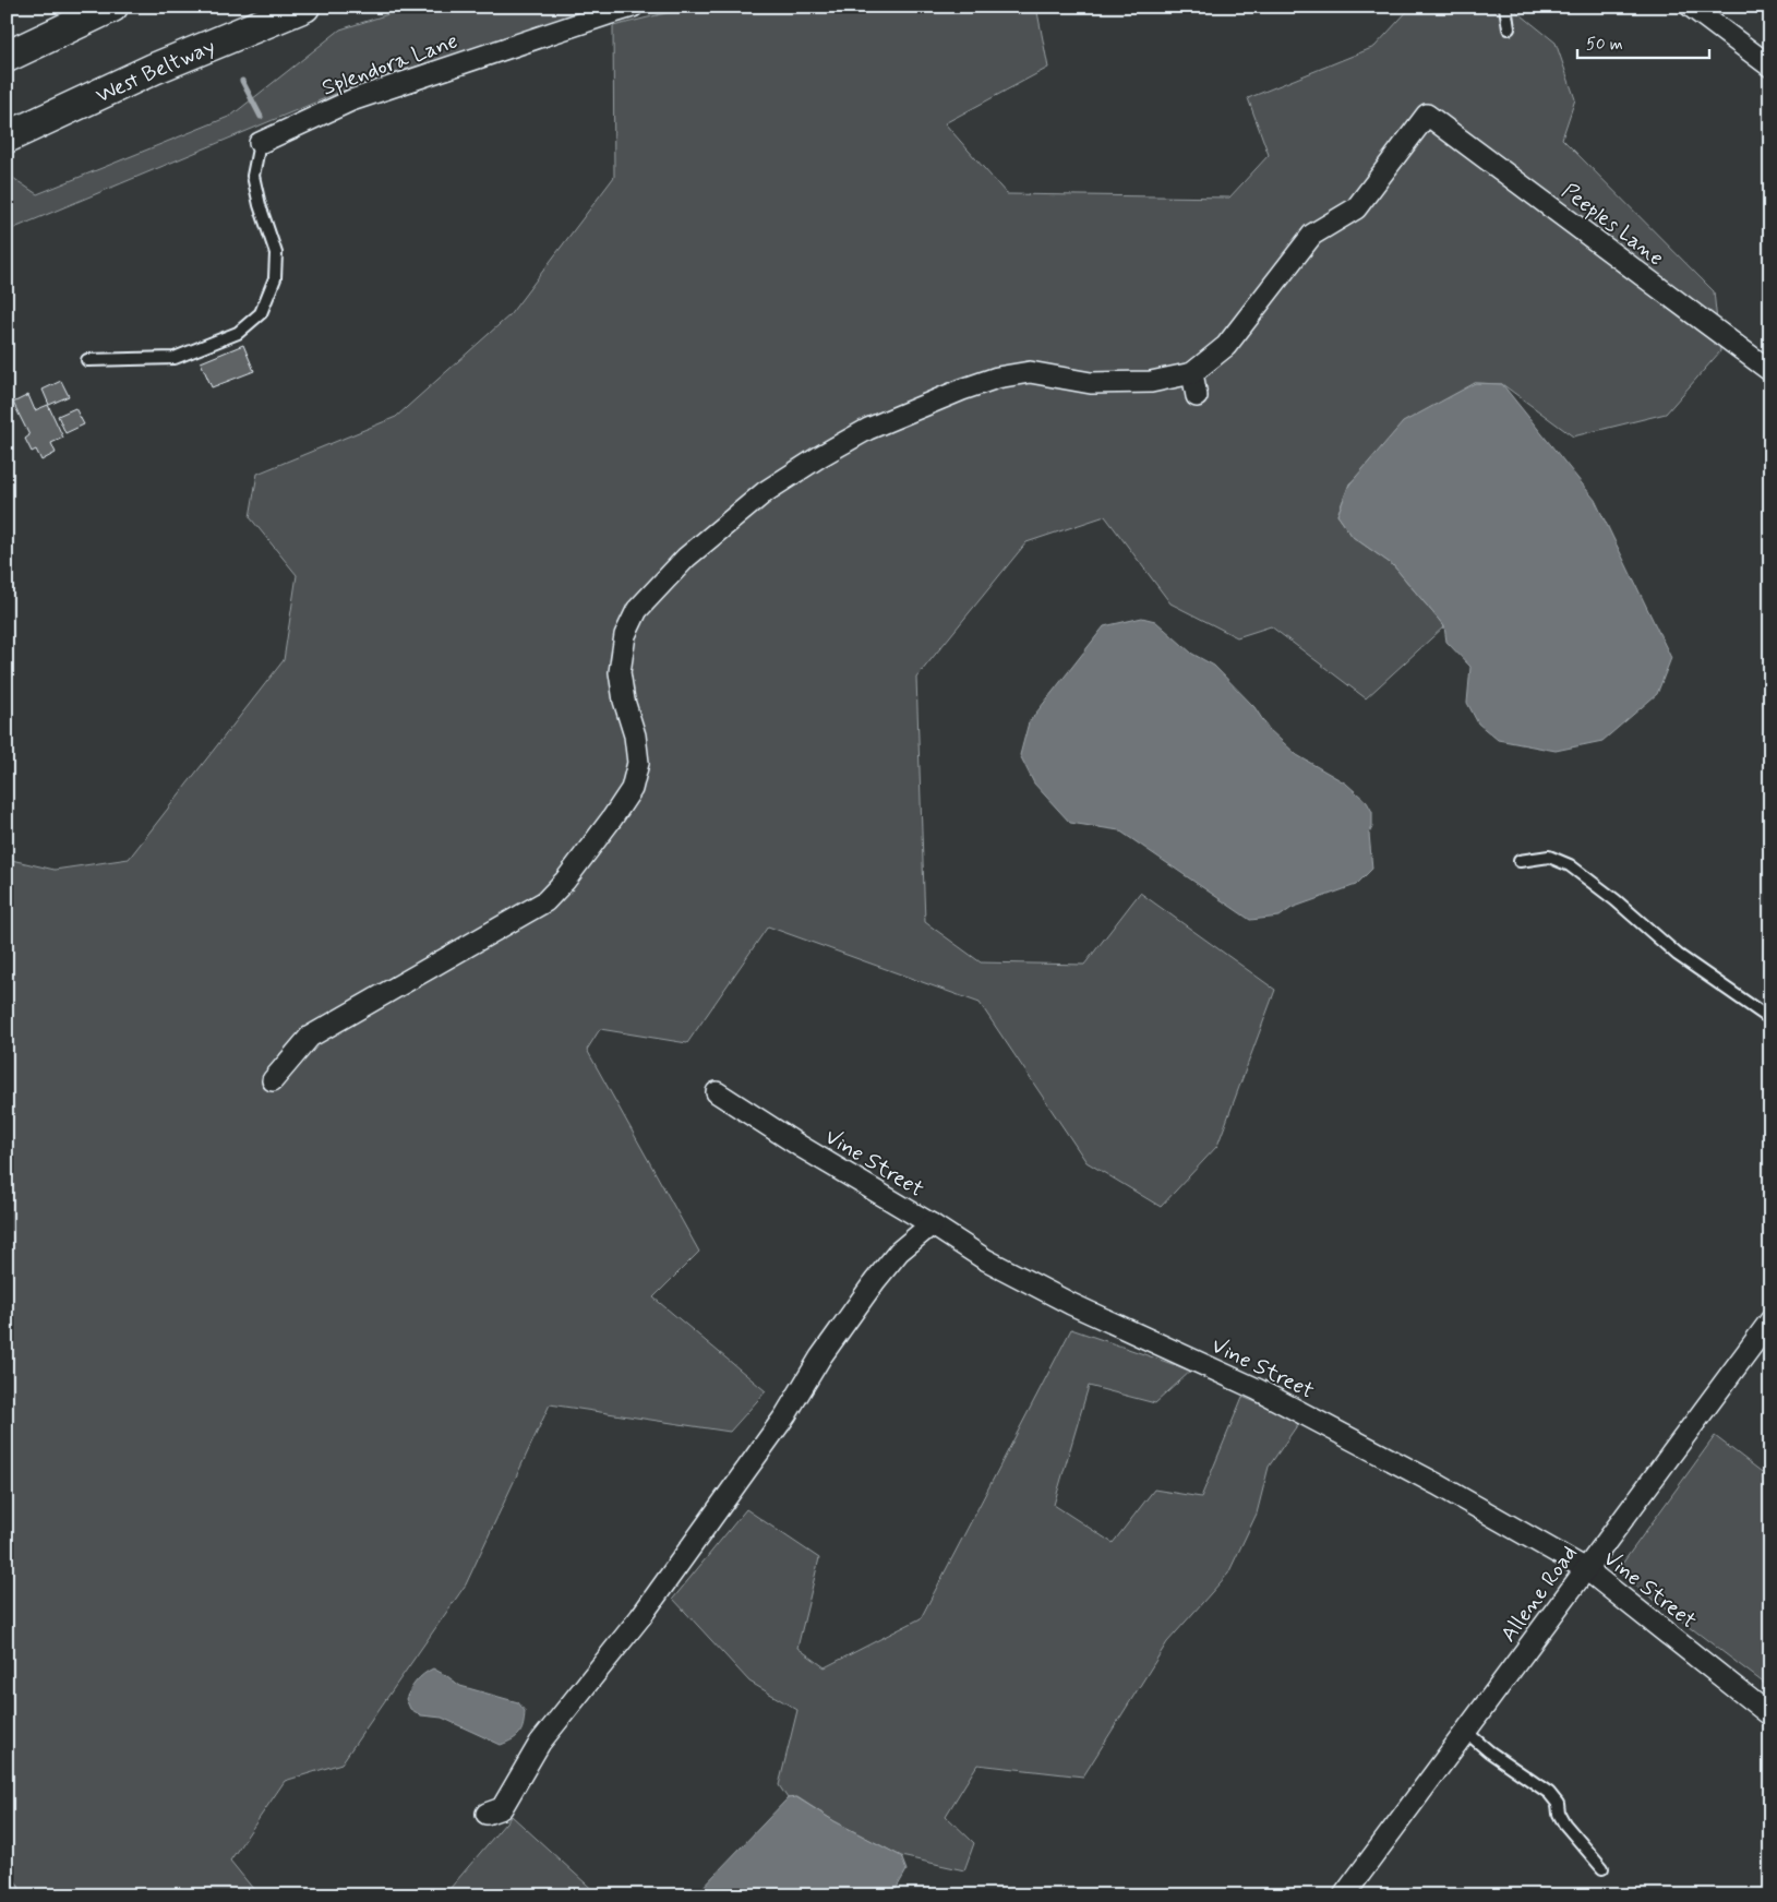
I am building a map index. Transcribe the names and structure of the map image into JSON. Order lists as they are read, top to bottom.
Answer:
{
  "streets": {
    "highway": ["West Beltway"],
    "street": [
      "Splendora Lane",
      "Peeples Lane",
      "Vine Street",
      "Allene Road"
    ]
  },
  "crossings": [
    ["Vine Street", "Allene Road"]
  ],
  "scale_bar": "50 m"
}
